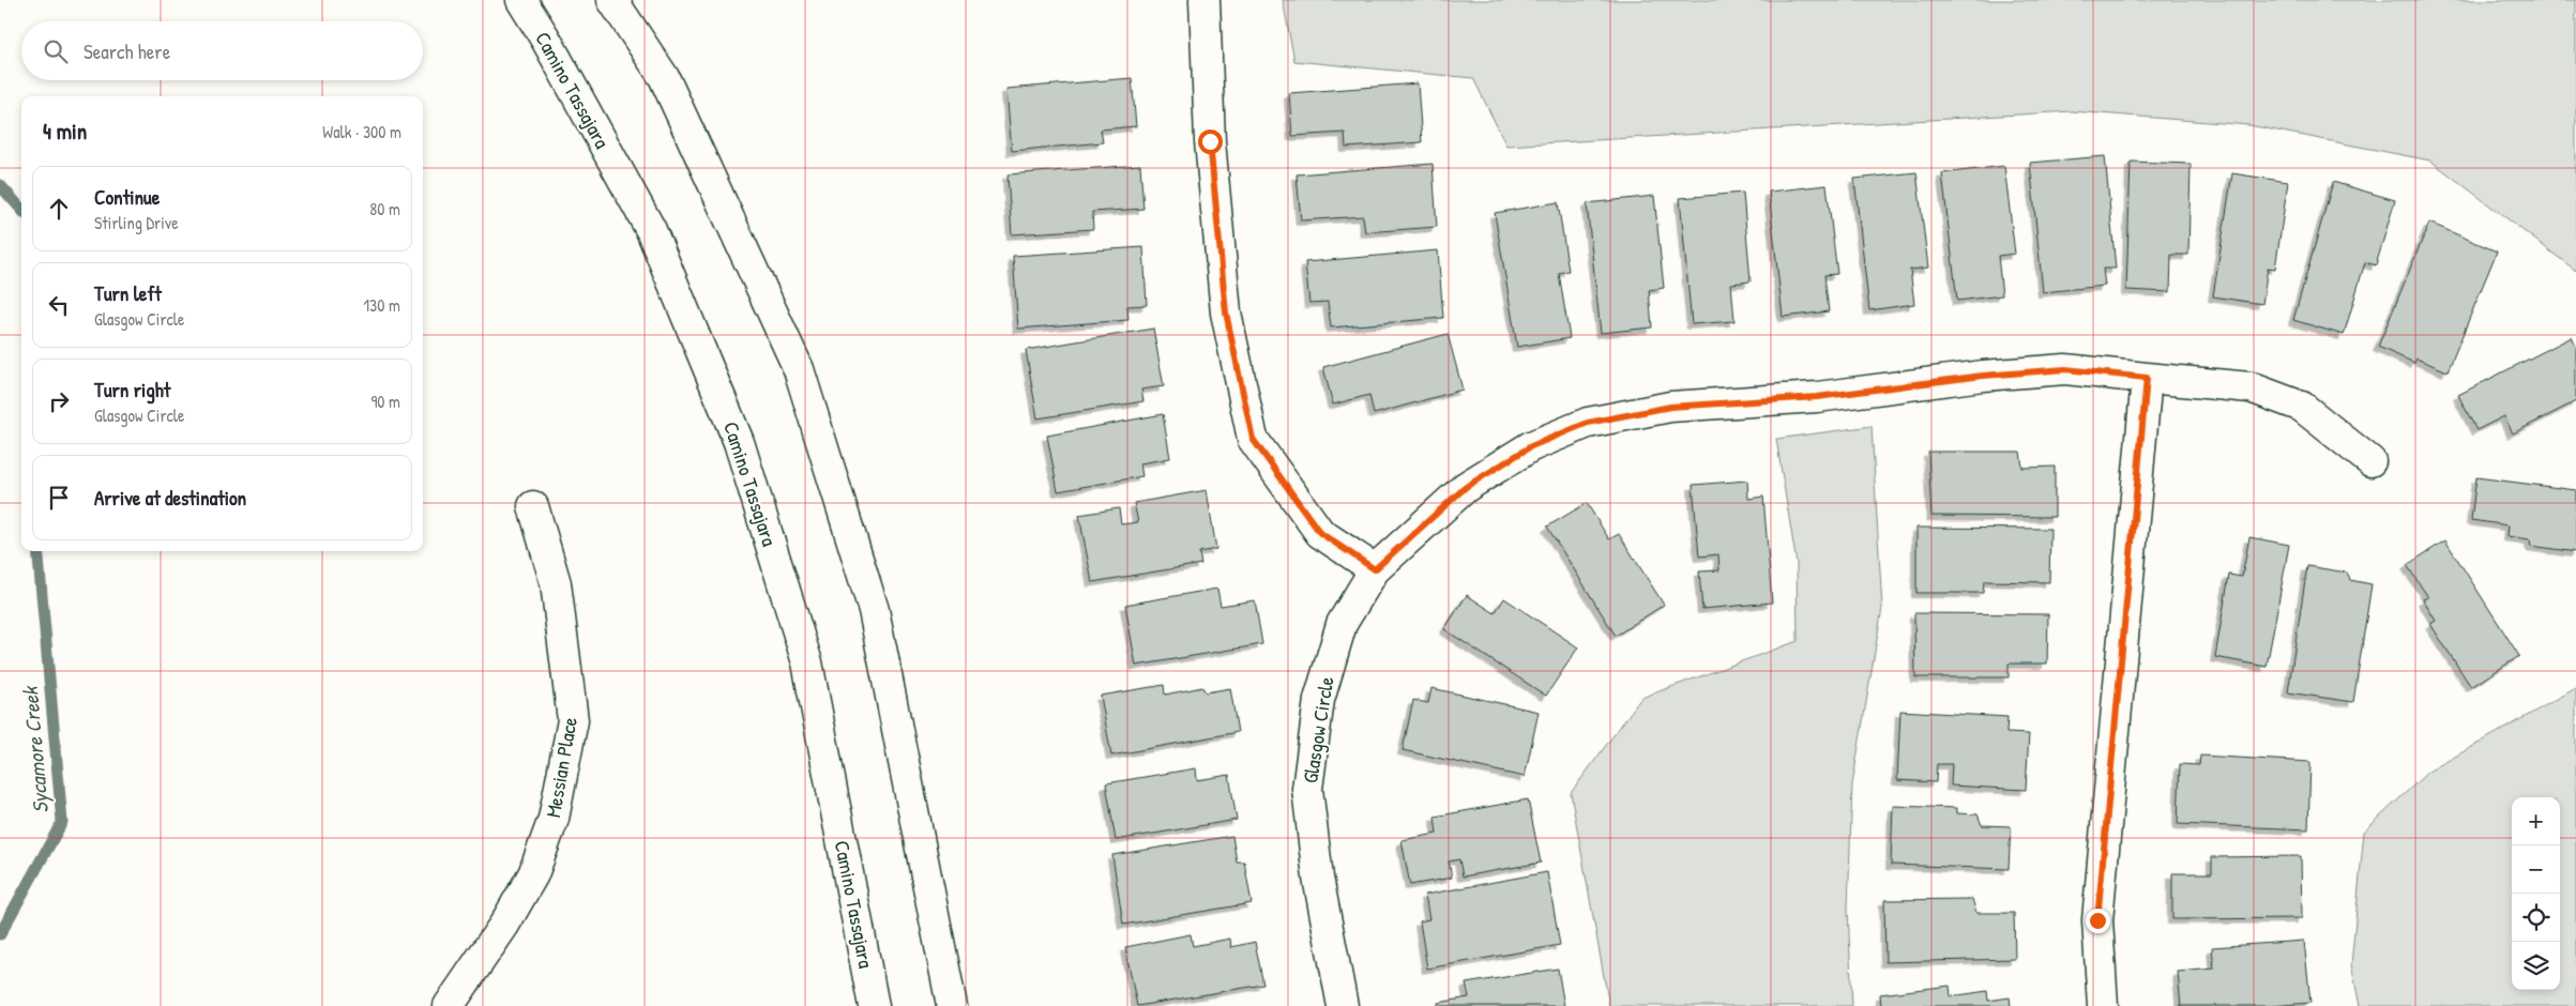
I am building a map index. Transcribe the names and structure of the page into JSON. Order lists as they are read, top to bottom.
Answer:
{
  "streets": {
    "street": ["Camino Tassajara", "Glasgow Circle", "Messian Place"]
  },
  "water": ["Sycamore Creek"],
  "page": {
    "search": "Search here",
    "heading": ["4 min", "Walk · 300 m"],
    "list": [
      ["Continue", "Stirling Drive", "80 m"],
      ["Turn left", "Glasgow Circle", "130 m"],
      ["Turn right", "Glasgow Circle", "90 m"],
      "Arrive at destination"
    ],
    "map_buttons": ["+", "−"]
  }
}
